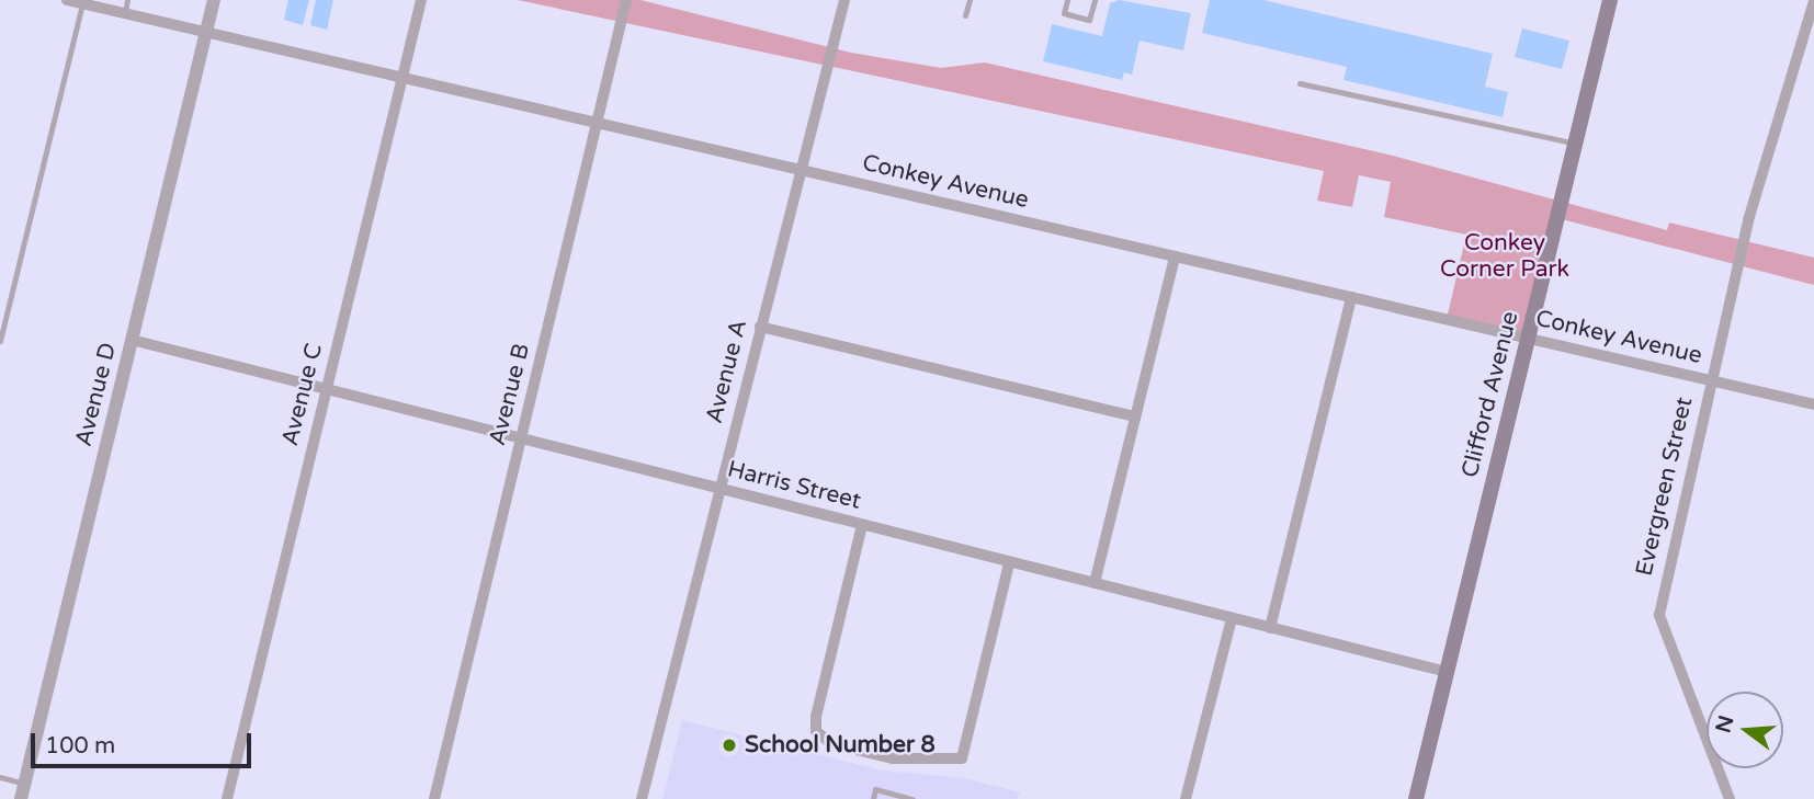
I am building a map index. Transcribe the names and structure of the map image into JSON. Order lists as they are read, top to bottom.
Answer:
{
  "streets": {
    "main road": ["Clifford Avenue"],
    "street": [
      "Conkey Avenue",
      "Avenue A",
      "Avenue D",
      "Avenue C",
      "Avenue B",
      "Harris Street",
      "Evergreen Street"
    ]
  },
  "crossings": [
    ["Conkey Avenue", "Avenue A"],
    ["Conkey Avenue", "Avenue D"],
    ["Conkey Avenue", "Avenue C"],
    ["Conkey Avenue", "Avenue B"],
    ["Conkey Avenue", "Clifford Avenue"],
    ["Conkey Avenue", "Evergreen Street"],
    ["Avenue A", "Harris Street"],
    ["Avenue D", "Harris Street"],
    ["Avenue C", "Harris Street"],
    ["Avenue B", "Harris Street"],
    ["Clifford Avenue", "Harris Street"]
  ],
  "parks": ["Conkey Corner Park"],
  "places": ["School Number 8"],
  "scale_bar": "100 m",
  "north": "left"
}
